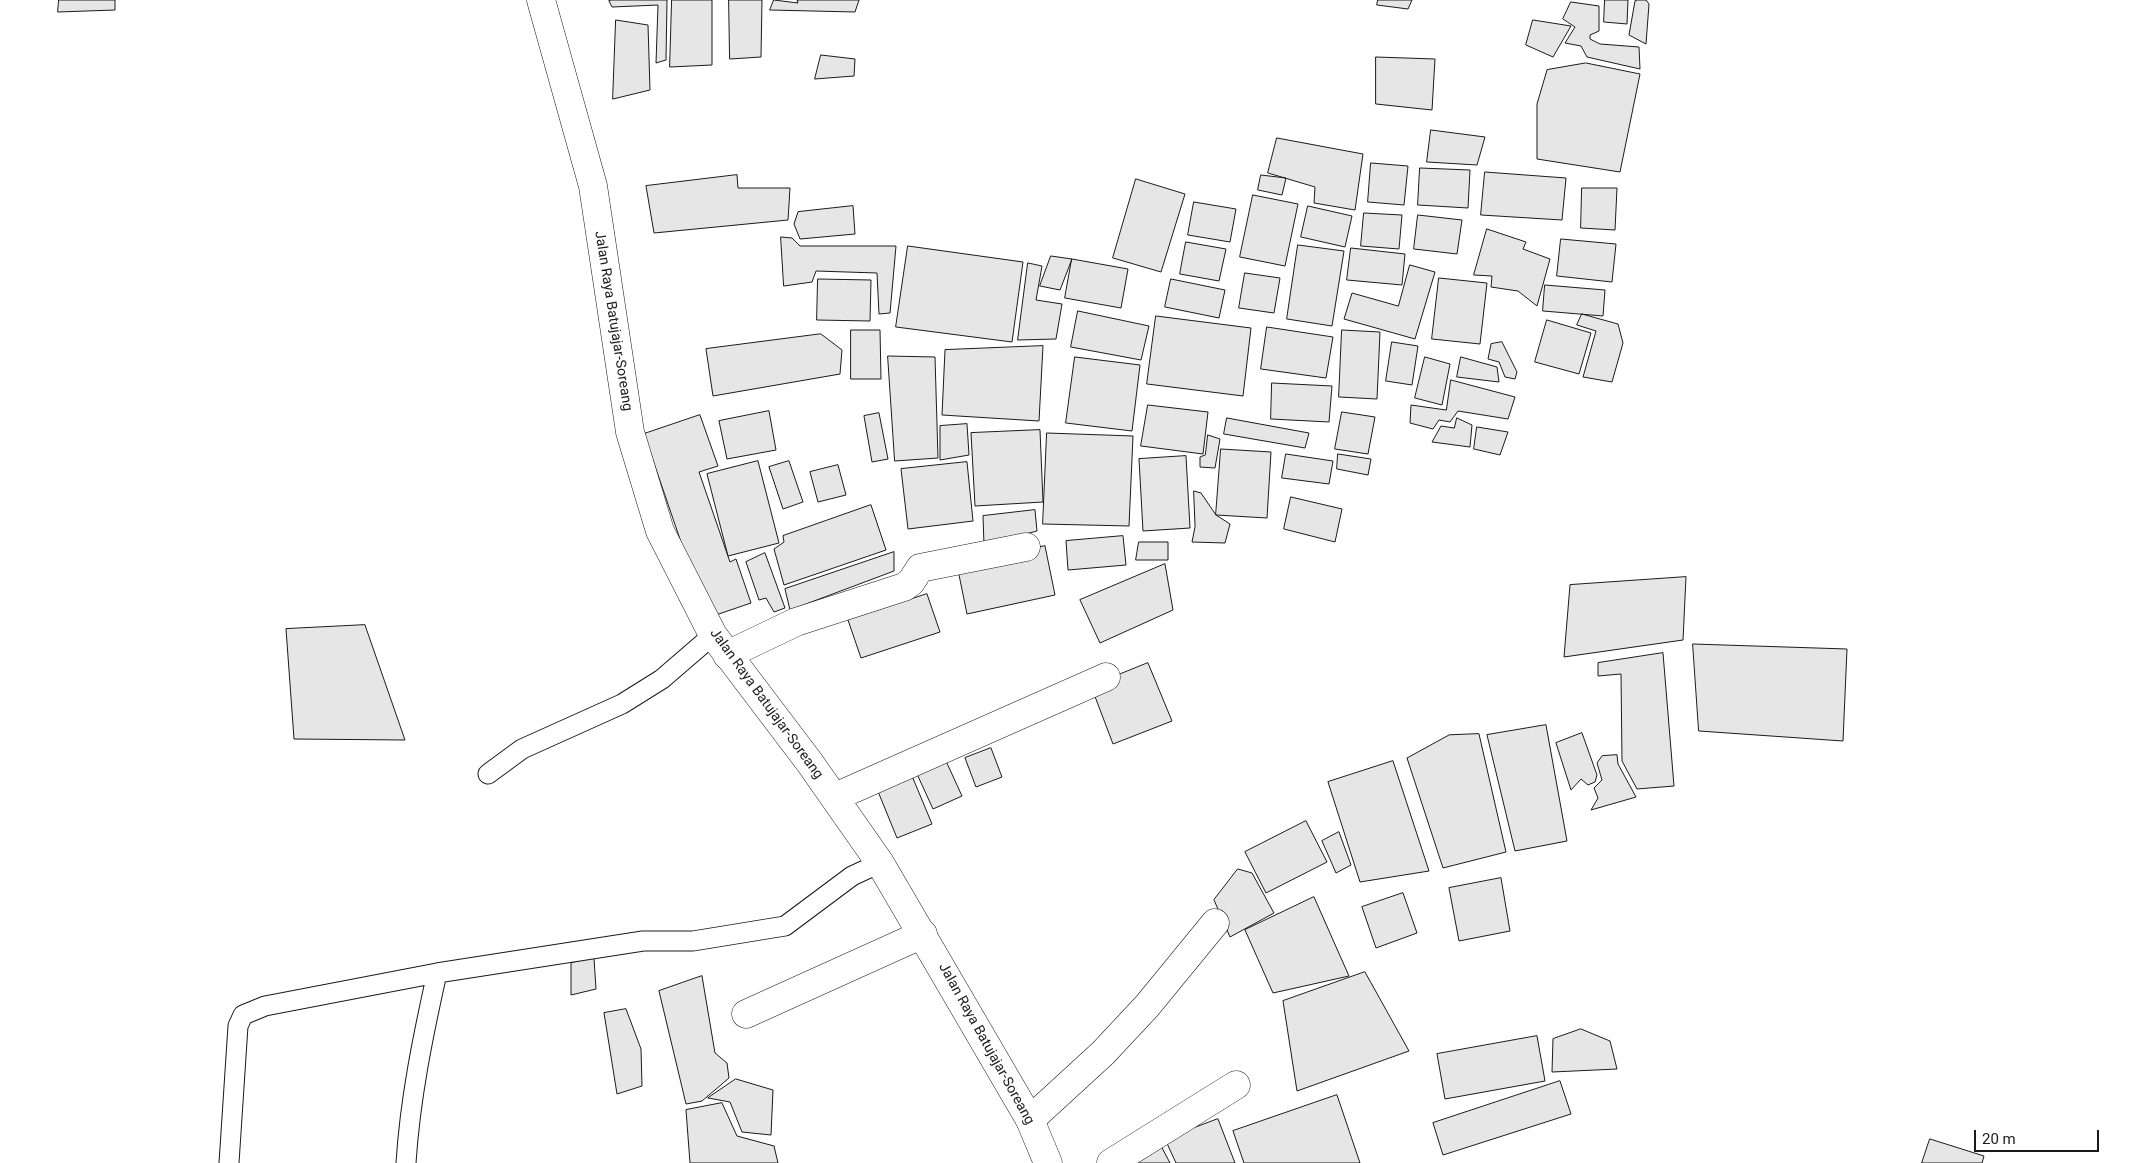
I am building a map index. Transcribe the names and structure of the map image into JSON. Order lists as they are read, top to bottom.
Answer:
{
  "streets": {
    "main road": ["Jalan Raya Batujajar-Soreang"]
  },
  "scale_bar": "20 m"
}
